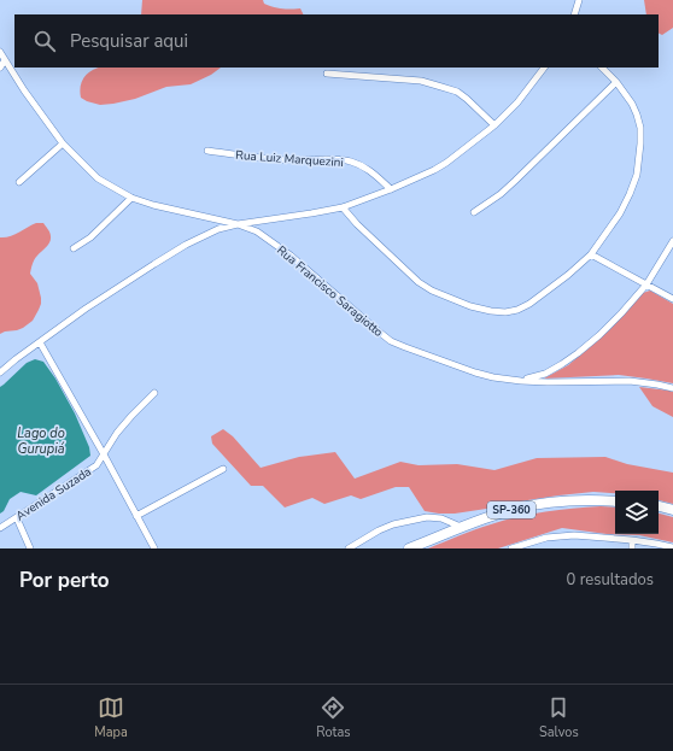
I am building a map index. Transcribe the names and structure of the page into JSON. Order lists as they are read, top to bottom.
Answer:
{
  "streets": {
    "main road": ["SP-360"],
    "street": ["Rua Luiz Marquezini", "Rua Francisco Saragiotto", "Avenida Suzada"]
  },
  "water": ["Lago do Gurupiá"],
  "page": {
    "search": "Pesquisar aqui",
    "heading": ["Por perto", "0 resultados"],
    "nav": ["Mapa", "Rotas", "Salvos"]
  }
}
